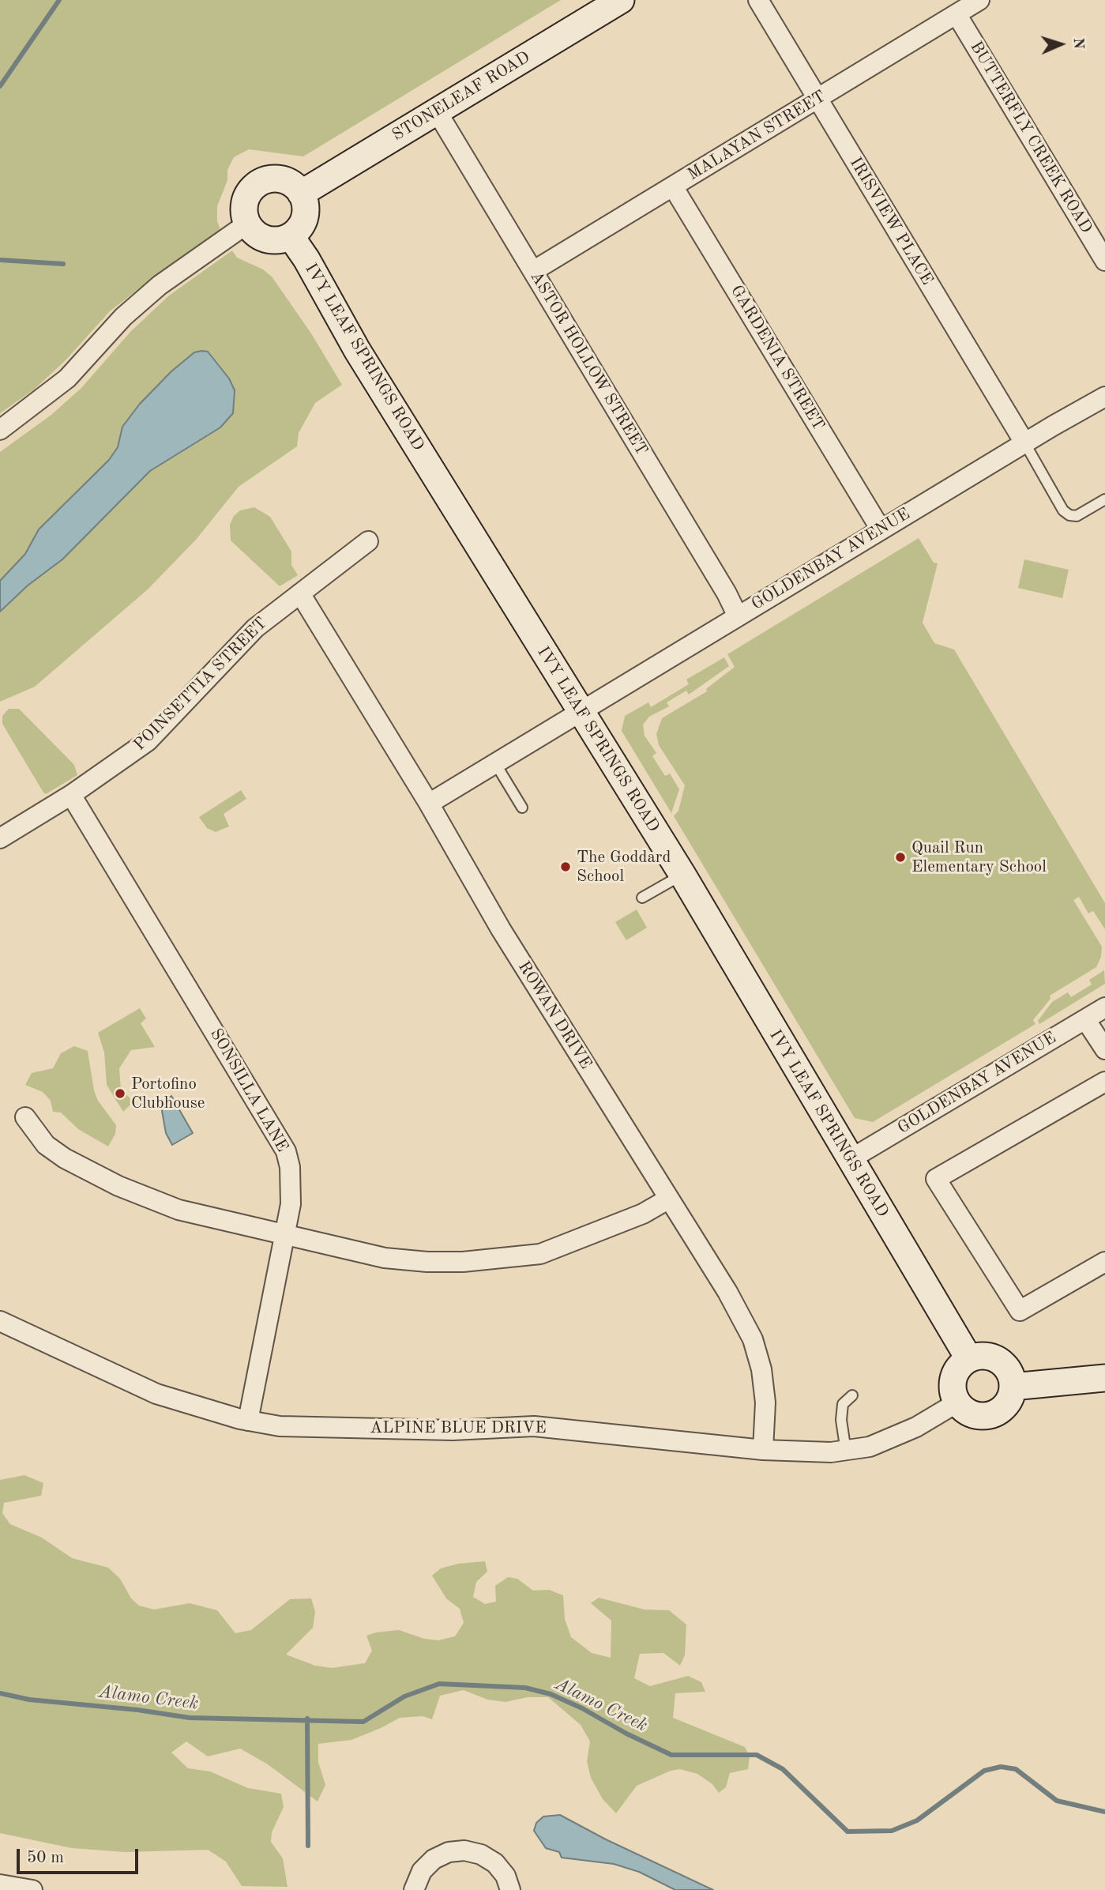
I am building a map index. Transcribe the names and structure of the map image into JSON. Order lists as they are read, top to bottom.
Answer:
{
  "streets": {
    "street": [
      "STONELEAF ROAD",
      "MALAYAN STREET",
      "BUTTERFLY CREEK ROAD",
      "IRISVIEW PLACE",
      "IVY LEAF SPRINGS ROAD",
      "GARDENIA STREET",
      "ASTOR HOLLOW STREET",
      "GOLDENBAY AVENUE",
      "POINSETTIA STREET",
      "ROWAN DRIVE",
      "SONSILLA LANE",
      "ALPINE BLUE DRIVE"
    ]
  },
  "crossings": [
    ["STONELEAF ROAD", "IVY LEAF SPRINGS ROAD"],
    ["STONELEAF ROAD", "ASTOR HOLLOW STREET"],
    ["MALAYAN STREET", "BUTTERFLY CREEK ROAD"],
    ["MALAYAN STREET", "IRISVIEW PLACE"],
    ["MALAYAN STREET", "GARDENIA STREET"],
    ["MALAYAN STREET", "ASTOR HOLLOW STREET"],
    ["IRISVIEW PLACE", "GOLDENBAY AVENUE"],
    ["IVY LEAF SPRINGS ROAD", "GOLDENBAY AVENUE"],
    ["IVY LEAF SPRINGS ROAD", "ALPINE BLUE DRIVE"],
    ["GARDENIA STREET", "GOLDENBAY AVENUE"],
    ["ASTOR HOLLOW STREET", "GOLDENBAY AVENUE"],
    ["GOLDENBAY AVENUE", "ROWAN DRIVE"],
    ["POINSETTIA STREET", "ROWAN DRIVE"],
    ["POINSETTIA STREET", "SONSILLA LANE"],
    ["ROWAN DRIVE", "ALPINE BLUE DRIVE"],
    ["SONSILLA LANE", "ALPINE BLUE DRIVE"]
  ],
  "water": ["Alamo Creek"],
  "places": ["Quail Run Elementary School", "The Goddard School", "Portofino Clubhouse"],
  "scale_bar": "50 m",
  "north": "right"
}
